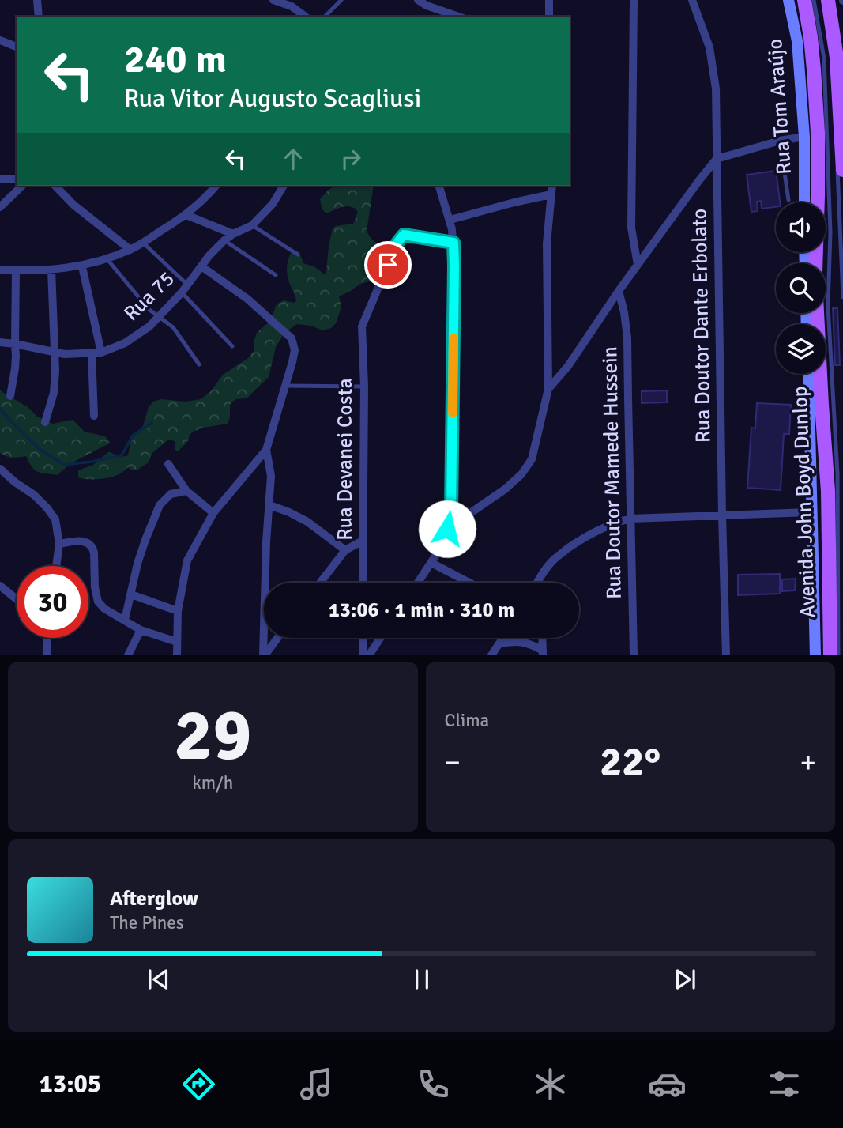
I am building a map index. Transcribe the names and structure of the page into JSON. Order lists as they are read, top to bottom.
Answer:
{
  "streets": {
    "main road": ["Rua Tom Araújo", "Avenida John Boyd Dunlop"],
    "street": [
      "Rua 75",
      "Rua Doutor Dante Erbolato",
      "Rua Devanei Costa",
      "Rua Doutor Mamede Hussein"
    ]
  },
  "page": {
    "turn": ["240 m", "Rua Vitor Augusto Scagliusi"],
    "limit": "30",
    "trip": "13:06 · 1 min · 310 m",
    "tile": [
      ["29", "km/h"],
      "Clima"
    ],
    "heat": ["−", "22°", "+"],
    "song": ["Afterglow", "The Pines"],
    "tabs": "13:05"
  }
}
